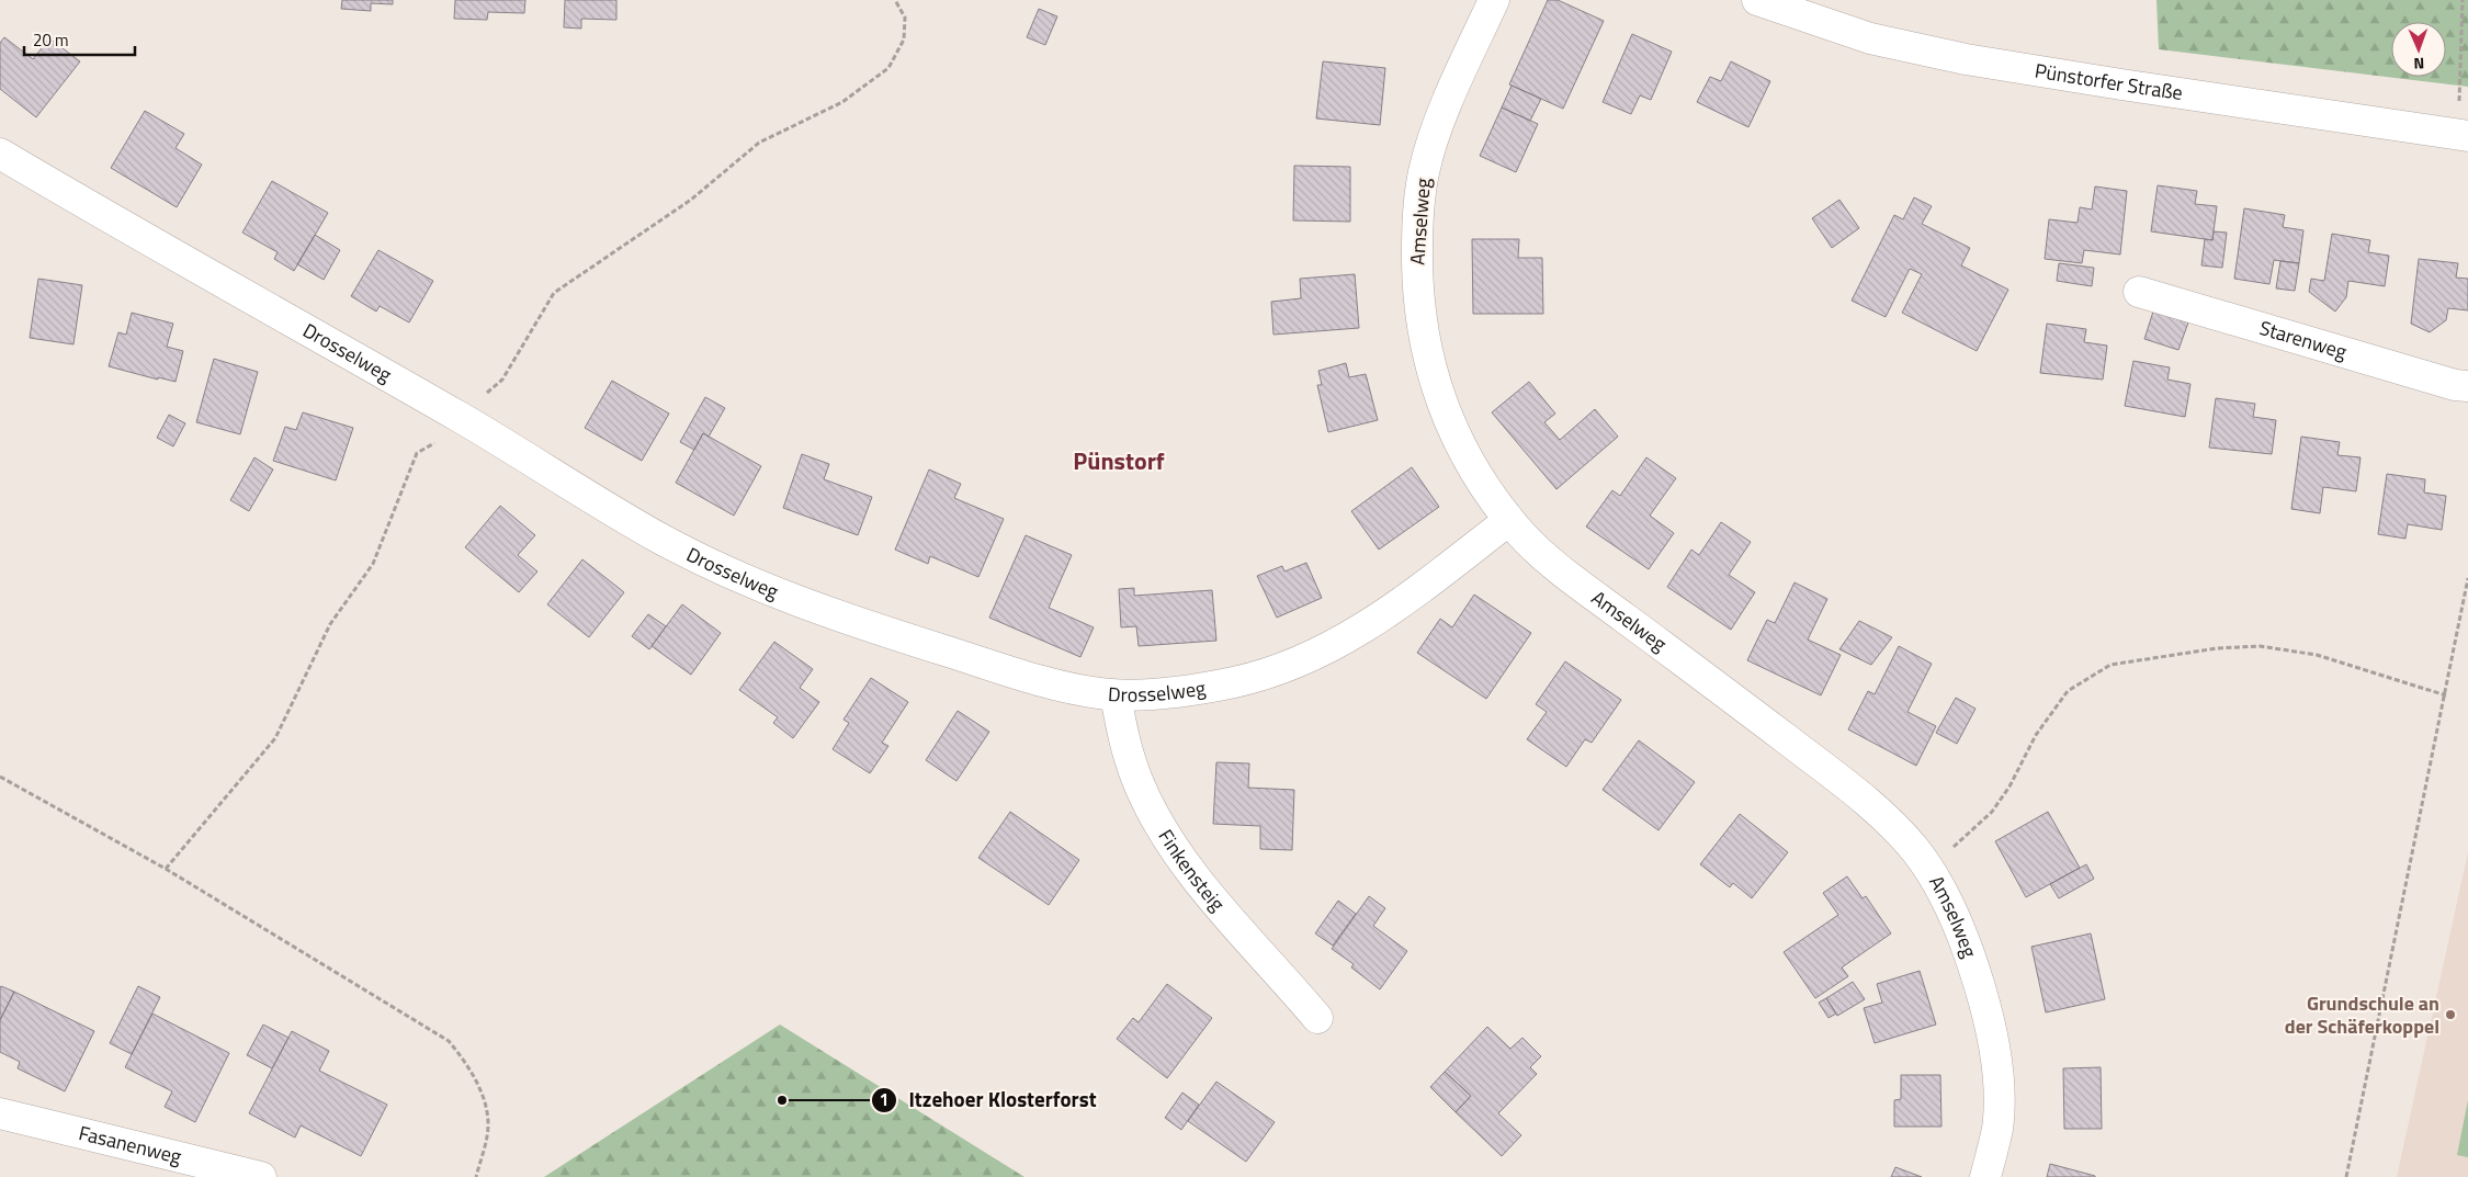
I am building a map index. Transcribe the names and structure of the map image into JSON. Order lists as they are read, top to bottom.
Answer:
{
  "streets": {
    "street": [
      "Pünstorfer Straße",
      "Amselweg",
      "Starenweg",
      "Drosselweg",
      "Finkensteig",
      "Fasanenweg"
    ]
  },
  "crossings": [
    ["Amselweg", "Drosselweg"],
    ["Drosselweg", "Finkensteig"]
  ],
  "districts": ["Pünstorf"],
  "places": ["Grundschule an der Schäferkoppel", "Itzehoer Klosterforst"],
  "scale_bar": "20 m",
  "north": "bottom"
}
